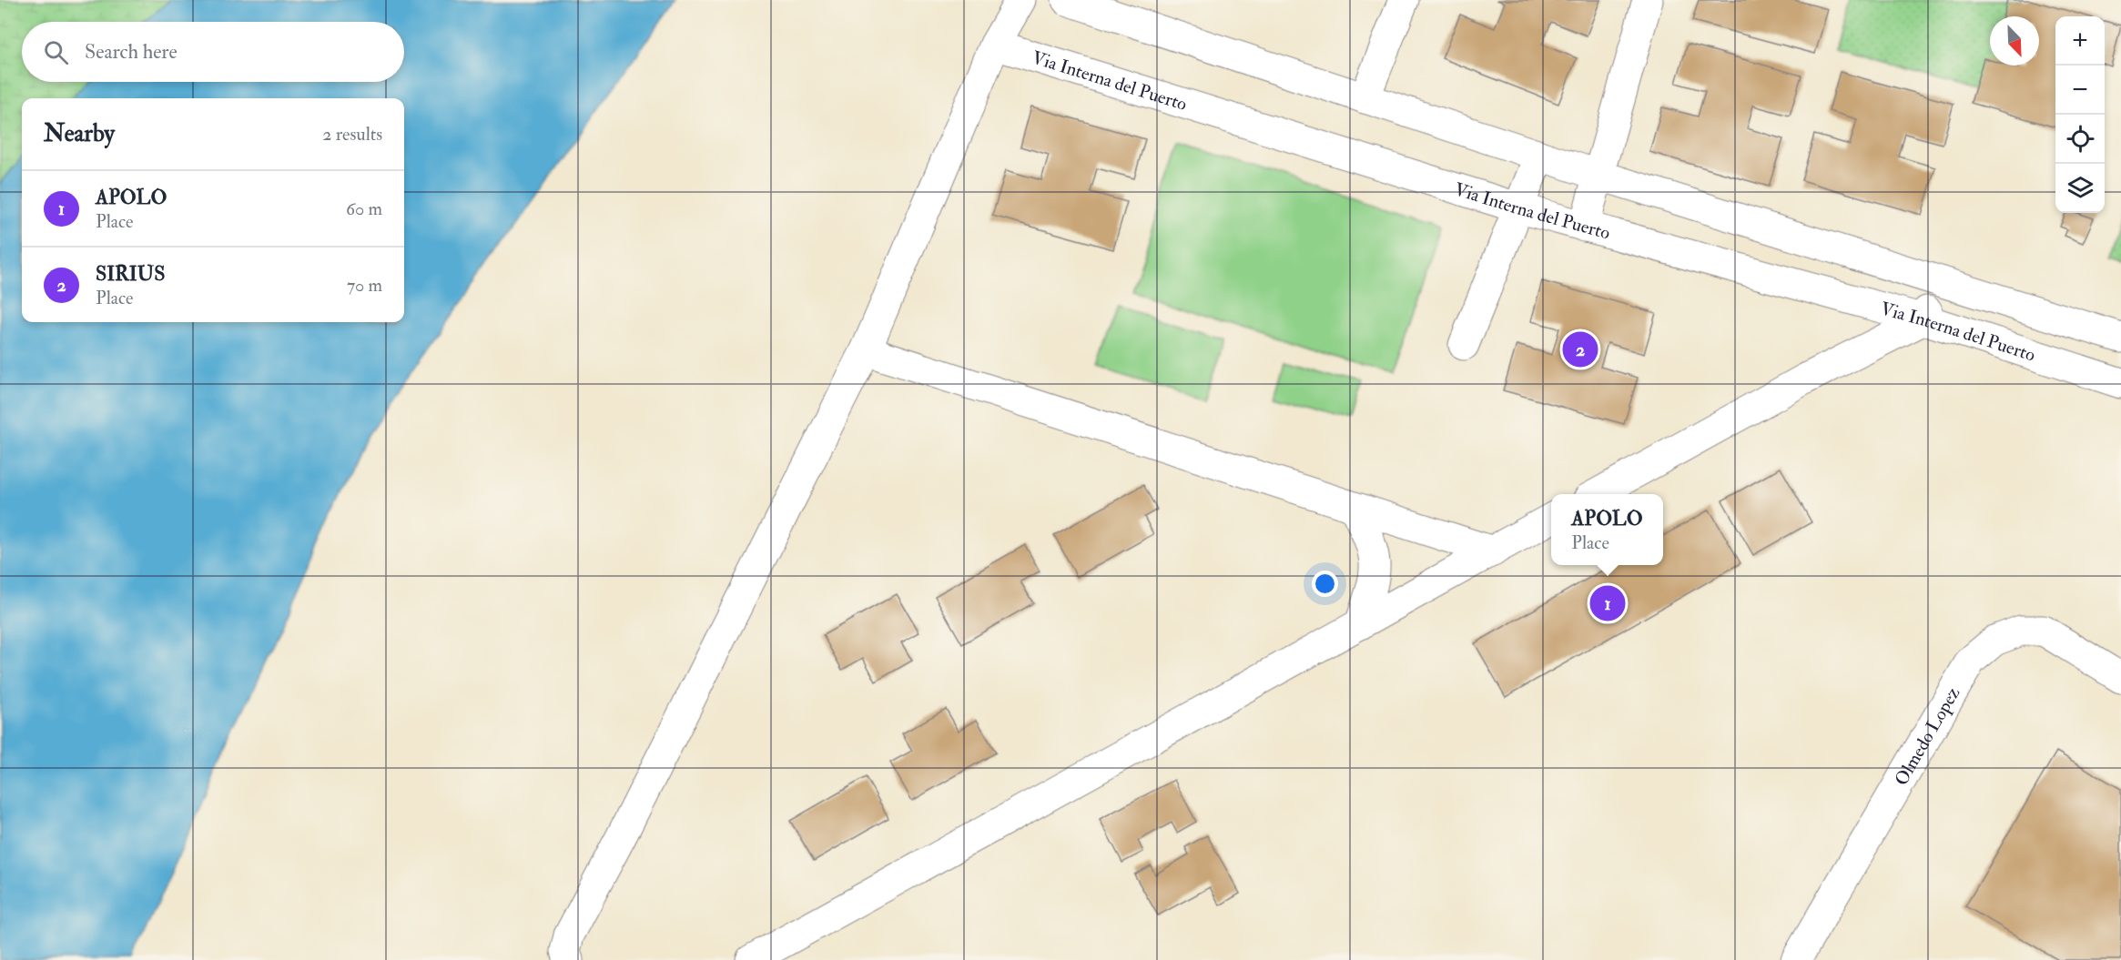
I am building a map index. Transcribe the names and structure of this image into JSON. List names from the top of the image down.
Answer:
{
  "streets": {
    "street": ["Via Interna del Puerto", "Olmedo Lopez"]
  },
  "north": "bottom right",
  "page": {
    "map_buttons": ["+", "−"],
    "search": "Search here",
    "heading": ["Nearby", "2 results"],
    "list": [
      {
        "mark": "1",
        "name": "APOLO",
        "note": "Place",
        "value": "60 m"
      },
      {
        "mark": "2",
        "name": "SIRIUS",
        "note": "Place",
        "value": "70 m"
      }
    ],
    "pins": ["2", "1"],
    "popup": ["APOLO", "Place"]
  }
}
